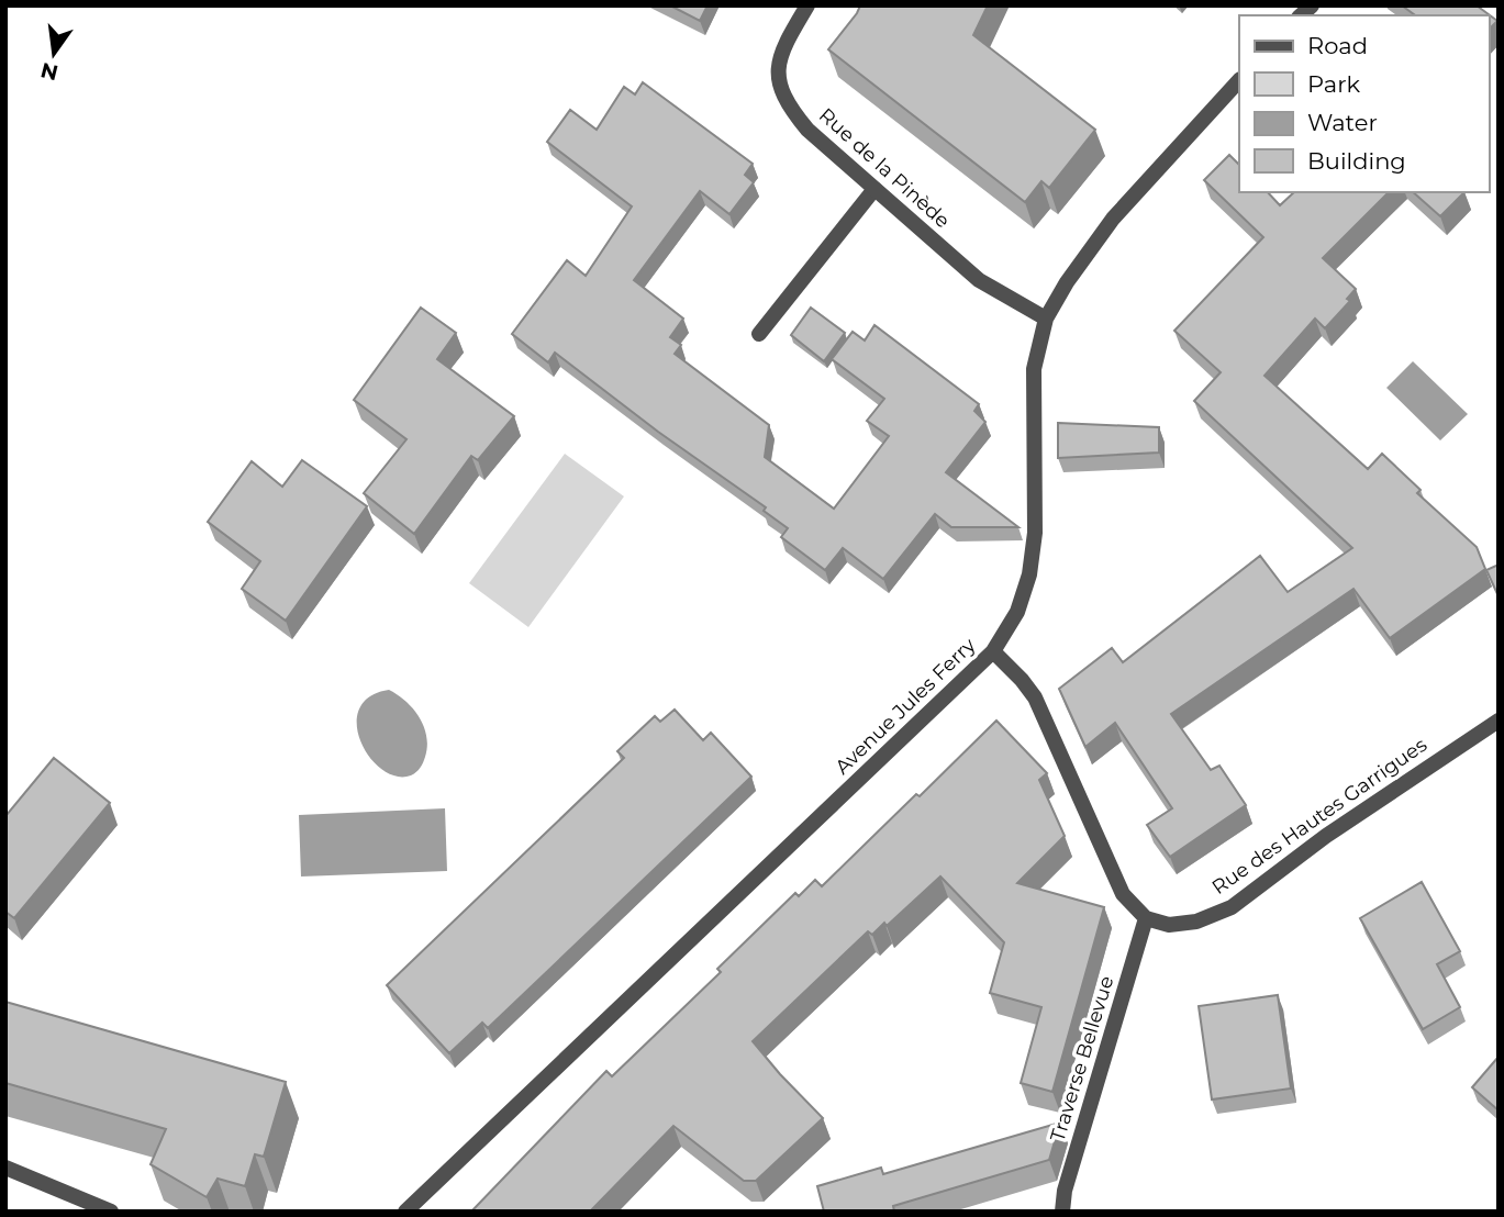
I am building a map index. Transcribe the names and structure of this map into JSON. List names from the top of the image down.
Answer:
{
  "streets": {
    "street": [
      "Rue de la Pinède",
      "Avenue Jules Ferry",
      "Rue des Hautes Garrigues",
      "Traverse Bellevue"
    ]
  },
  "crossings": [
    ["Rue de la Pinède", "Avenue Jules Ferry"],
    ["Rue des Hautes Garrigues", "Traverse Bellevue"]
  ],
  "legend": [
    "Road",
    "Park",
    "Water",
    "Building"
  ],
  "north": "bottom"
}
